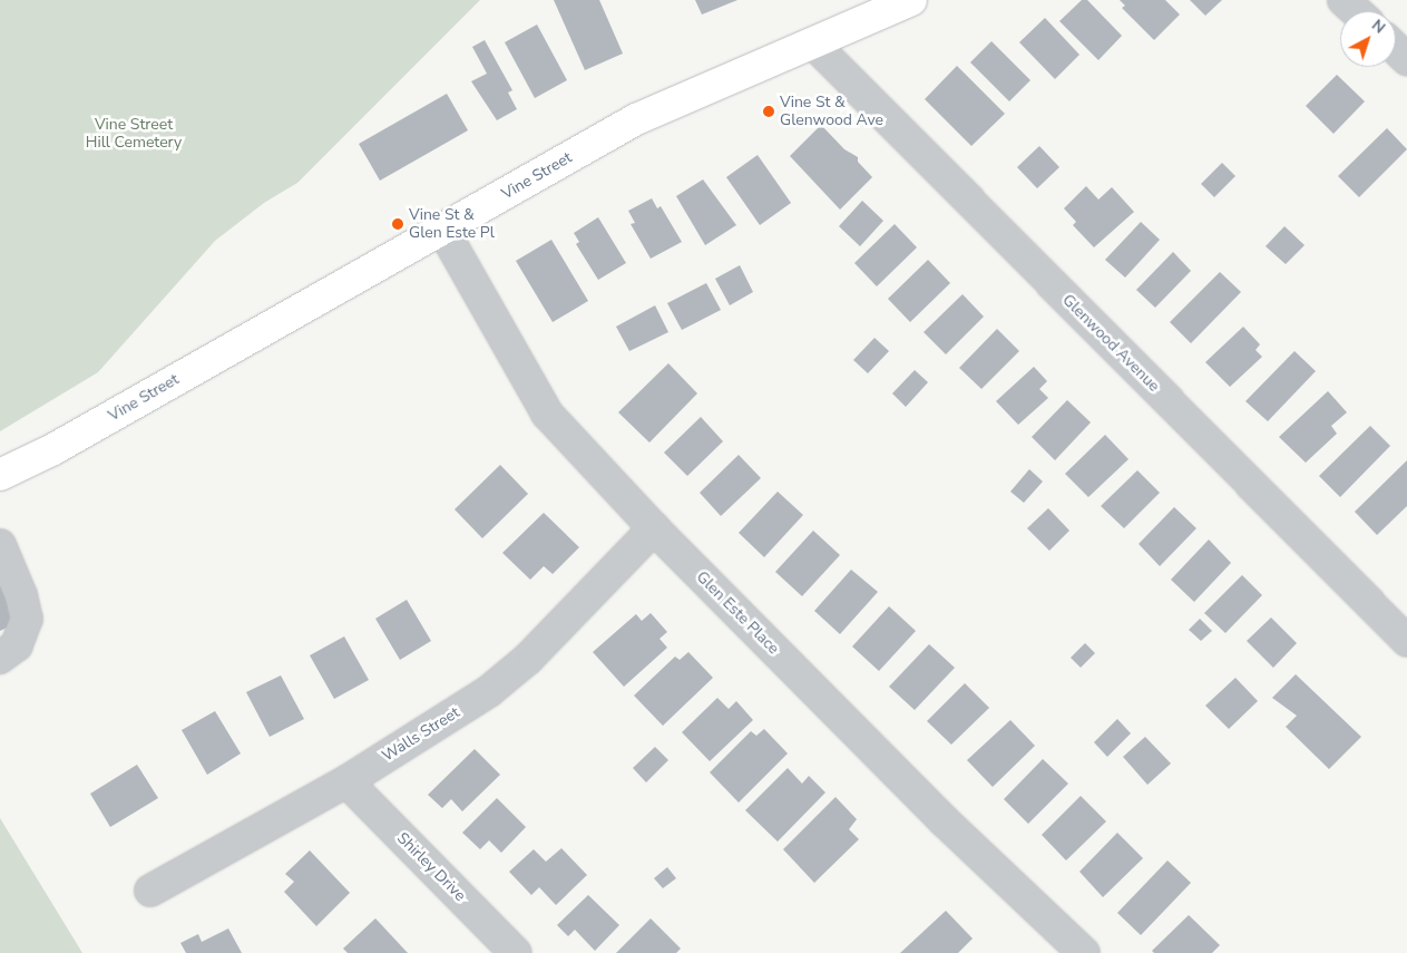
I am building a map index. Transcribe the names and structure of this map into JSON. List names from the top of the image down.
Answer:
{
  "streets": {
    "main road": ["Vine Street"],
    "street": [
      "Glenwood Avenue",
      "Glen Este Place",
      "Walls Street",
      "Shirley Drive"
    ]
  },
  "crossings": [
    ["Vine Street", "Glenwood Avenue"],
    ["Vine Street", "Glen Este Place"],
    ["Glen Este Place", "Walls Street"],
    ["Walls Street", "Shirley Drive"]
  ],
  "parks": ["Vine Street Hill Cemetery"],
  "places": ["Vine St & Glenwood Ave", "Vine St & Glen Este Pl"],
  "north": "top right"
}
